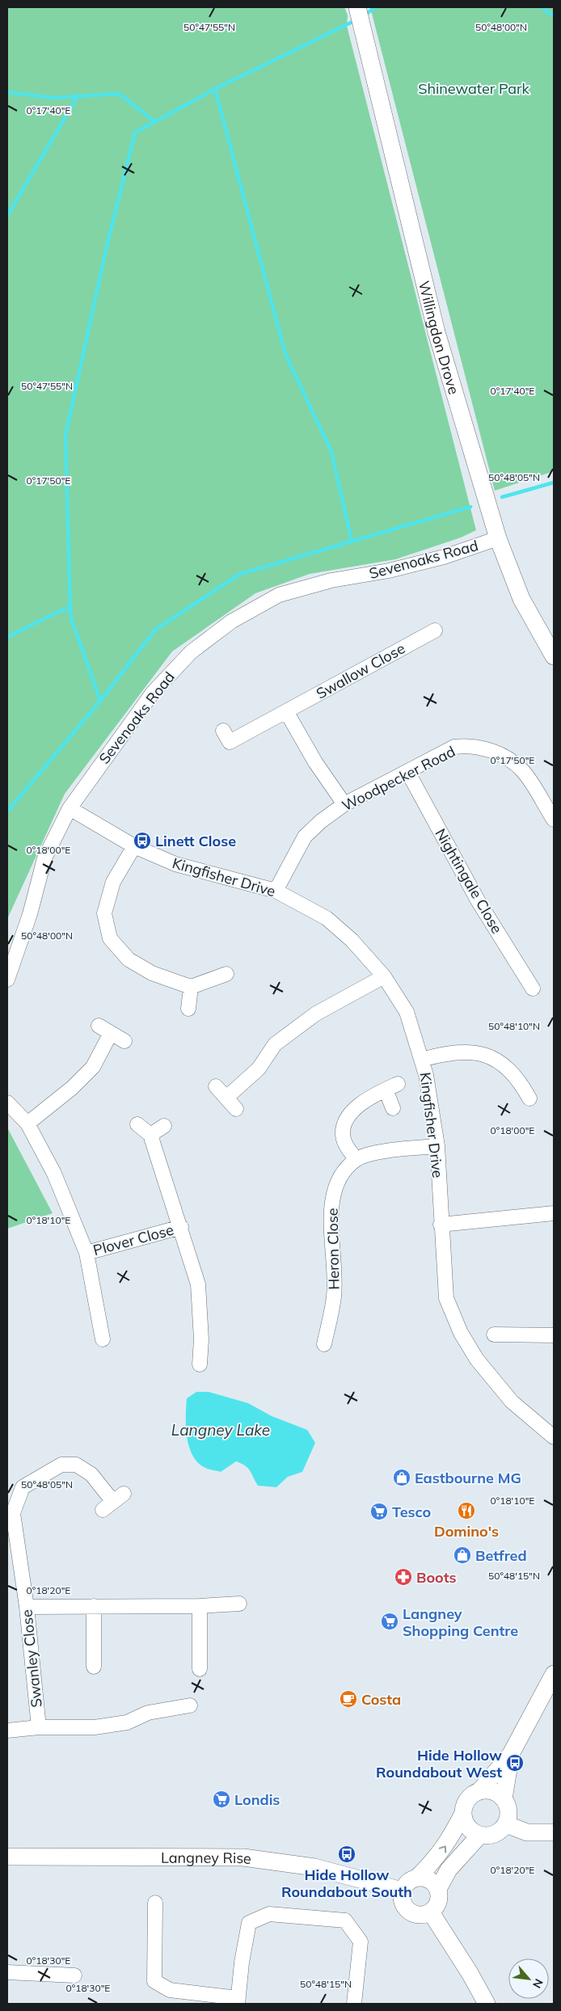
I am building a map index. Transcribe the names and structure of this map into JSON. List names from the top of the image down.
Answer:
{
  "streets": {
    "main road": ["Willingdon Drove", "Langney Rise"],
    "street": [
      "Sevenoaks Road",
      "Swallow Close",
      "Woodpecker Road",
      "Kingfisher Drive",
      "Nightingale Close",
      "Plover Close",
      "Heron Close",
      "Swanley Close"
    ]
  },
  "crossings": [
    ["Willingdon Drove", "Sevenoaks Road"],
    ["Sevenoaks Road", "Kingfisher Drive"],
    ["Woodpecker Road", "Kingfisher Drive"],
    ["Woodpecker Road", "Nightingale Close"]
  ],
  "water": ["Langney Lake"],
  "parks": ["Shinewater Park"],
  "places": {
    "bus stop": ["Linett Close", "Hide Hollow Roundabout West", "Hide Hollow Roundabout South"],
    "shop": ["Eastbourne MG", "Betfred"],
    "restaurant": ["Domino's"],
    "supermarket": ["Tesco", "Langney Shopping Centre", "Londis"],
    "pharmacy": ["Boots"],
    "cafe": ["Costa"]
  },
  "north": "bottom right",
  "coordinates": [
    "50°47'55\"N",
    "50°48'00\"N",
    "0°17'40\"E",
    "50°48'05\"N",
    "0°17'50\"E",
    "0°18'00\"E",
    "50°48'10\"N",
    "0°18'10\"E",
    "50°48'15\"N",
    "0°18'20\"E",
    "0°18'30\"E"
  ]
}
